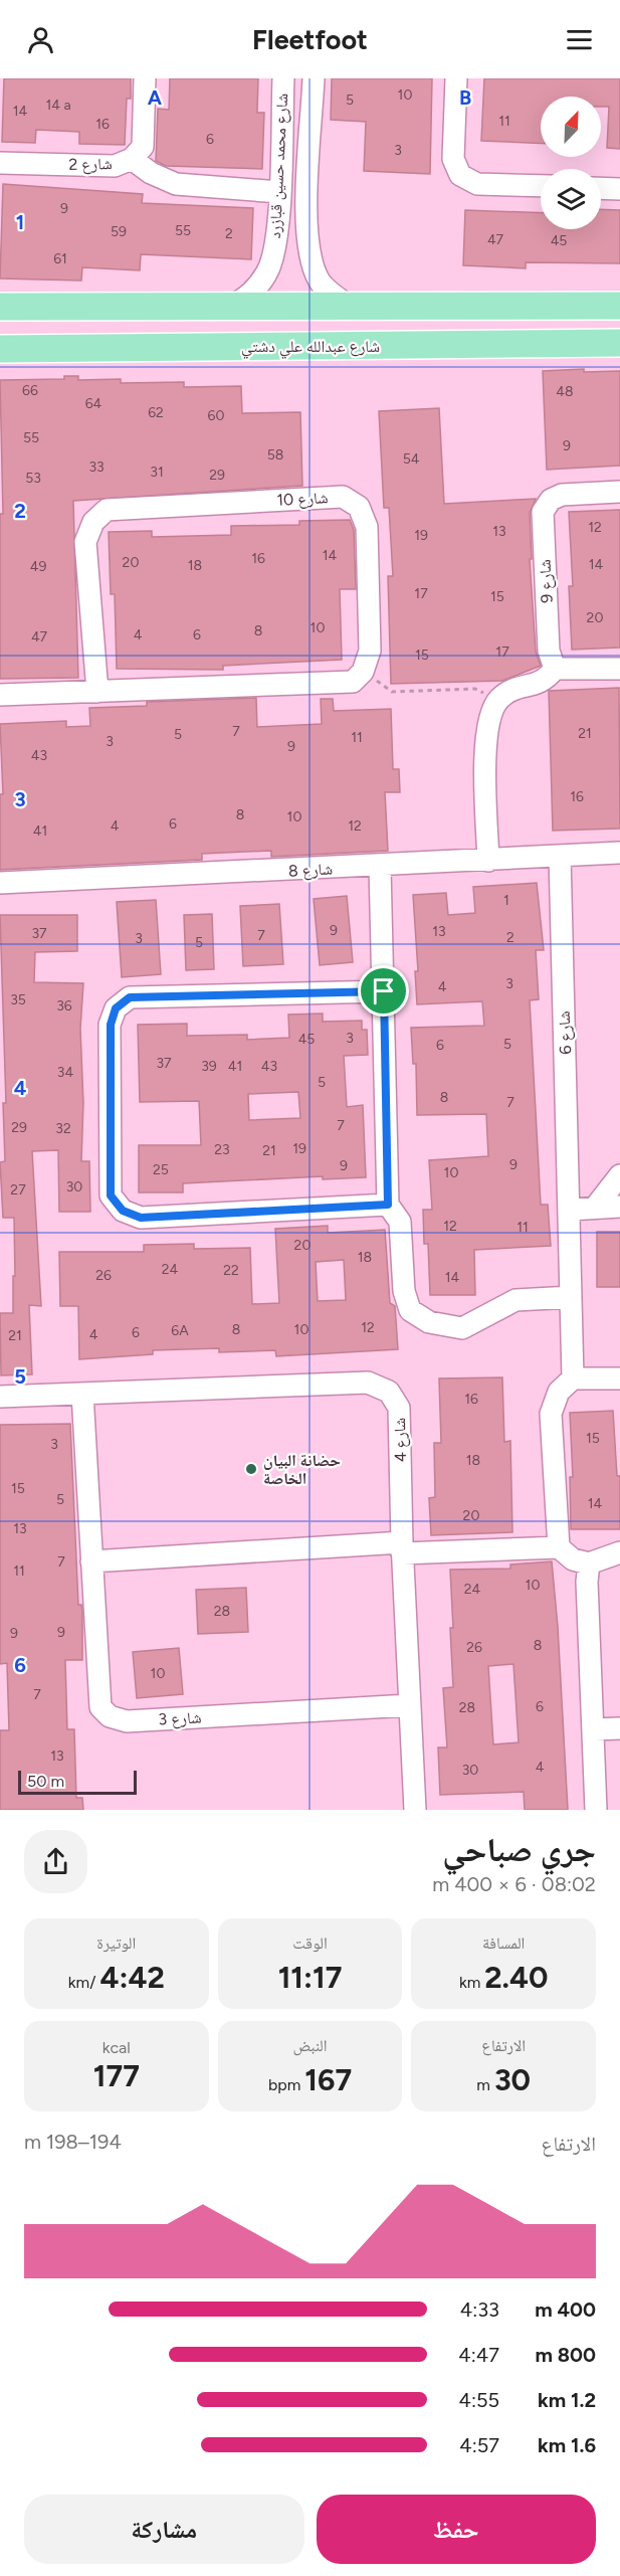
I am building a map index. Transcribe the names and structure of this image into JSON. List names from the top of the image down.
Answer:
{
  "streets": {
    "main road": ["شارع عبدالله علي دشتي"],
    "street": [
      "شارع 2",
      "شارع محمد حسين قبازرد",
      "شارع 10",
      "شارع 9",
      "شارع 8",
      "شارع 6",
      "شارع 4",
      "شارع 3"
    ]
  },
  "crossings": [
    ["شارع 8", "شارع 6"],
    ["شارع 4", "شارع 3"]
  ],
  "places": ["حضانة البيان الخاصة"],
  "house_numbers": [
    "10",
    "5",
    "14 a",
    "14",
    "11",
    "16",
    "6",
    "3",
    "9",
    "55",
    "59",
    "2",
    "47",
    "45",
    "61",
    "66",
    "48",
    "64",
    "62",
    "60",
    "55",
    "9",
    "58",
    "54",
    "33",
    "31",
    "29",
    "53",
    "12",
    "13",
    "19",
    "14",
    "16",
    "20",
    "14",
    "18",
    "49",
    "17",
    "15",
    "20",
    "10",
    "8",
    "4",
    "6",
    "47",
    "17",
    "15",
    "7",
    "21",
    "5",
    "11",
    "3",
    "9",
    "43",
    "16",
    "8",
    "10",
    "6",
    "4",
    "12",
    "41",
    "1",
    "9",
    "13",
    "37",
    "7",
    "2",
    "3",
    "5",
    "3",
    "4",
    "35",
    "36",
    "3",
    "45",
    "5",
    "6",
    "37",
    "39",
    "41",
    "43",
    "34",
    "5",
    "8",
    "7",
    "7",
    "29",
    "32",
    "19",
    "23",
    "21",
    "9",
    "9",
    "25",
    "10",
    "30",
    "27",
    "12",
    "11",
    "20",
    "18",
    "24",
    "22",
    "26",
    "14",
    "12",
    "8",
    "10",
    "6A",
    "6",
    "4",
    "21",
    "16",
    "15",
    "3",
    "18",
    "15",
    "5",
    "14",
    "20",
    "13",
    "7",
    "11",
    "10",
    "24",
    "28",
    "9",
    "9",
    "8",
    "26",
    "10",
    "7",
    "6",
    "28",
    "13",
    "4",
    "30"
  ],
  "scale_bar": "50 m",
  "north": "top right",
  "page": {
    "header": "Fleetfoot",
    "scale": "50 m",
    "heading": ["جري صباحي", "08:02 · 6 × 400 m"],
    "stats": [
      ["المسافة", "2.40 km"],
      ["الوقت", "11:17"],
      ["الوتيرة", "4:42 /km"],
      ["الارتفاع", "30 m"],
      ["النبض", "167 bpm"],
      ["kcal", "177"]
    ],
    "chart": ["الارتفاع", "194–198 m"],
    "list": [
      {
        "name": "400 m",
        "note": "4:33"
      },
      {
        "name": "800 m",
        "note": "4:47"
      },
      {
        "name": "1.2 km",
        "note": "4:55"
      },
      {
        "name": "1.6 km",
        "note": "4:57"
      }
    ],
    "buttons": ["حفظ", "مشاركة"]
  },
  "grid": {
    "columns": ["A", "B"],
    "rows": [
      "1",
      "2",
      "3",
      "4",
      "5",
      "6"
    ]
  }
}
